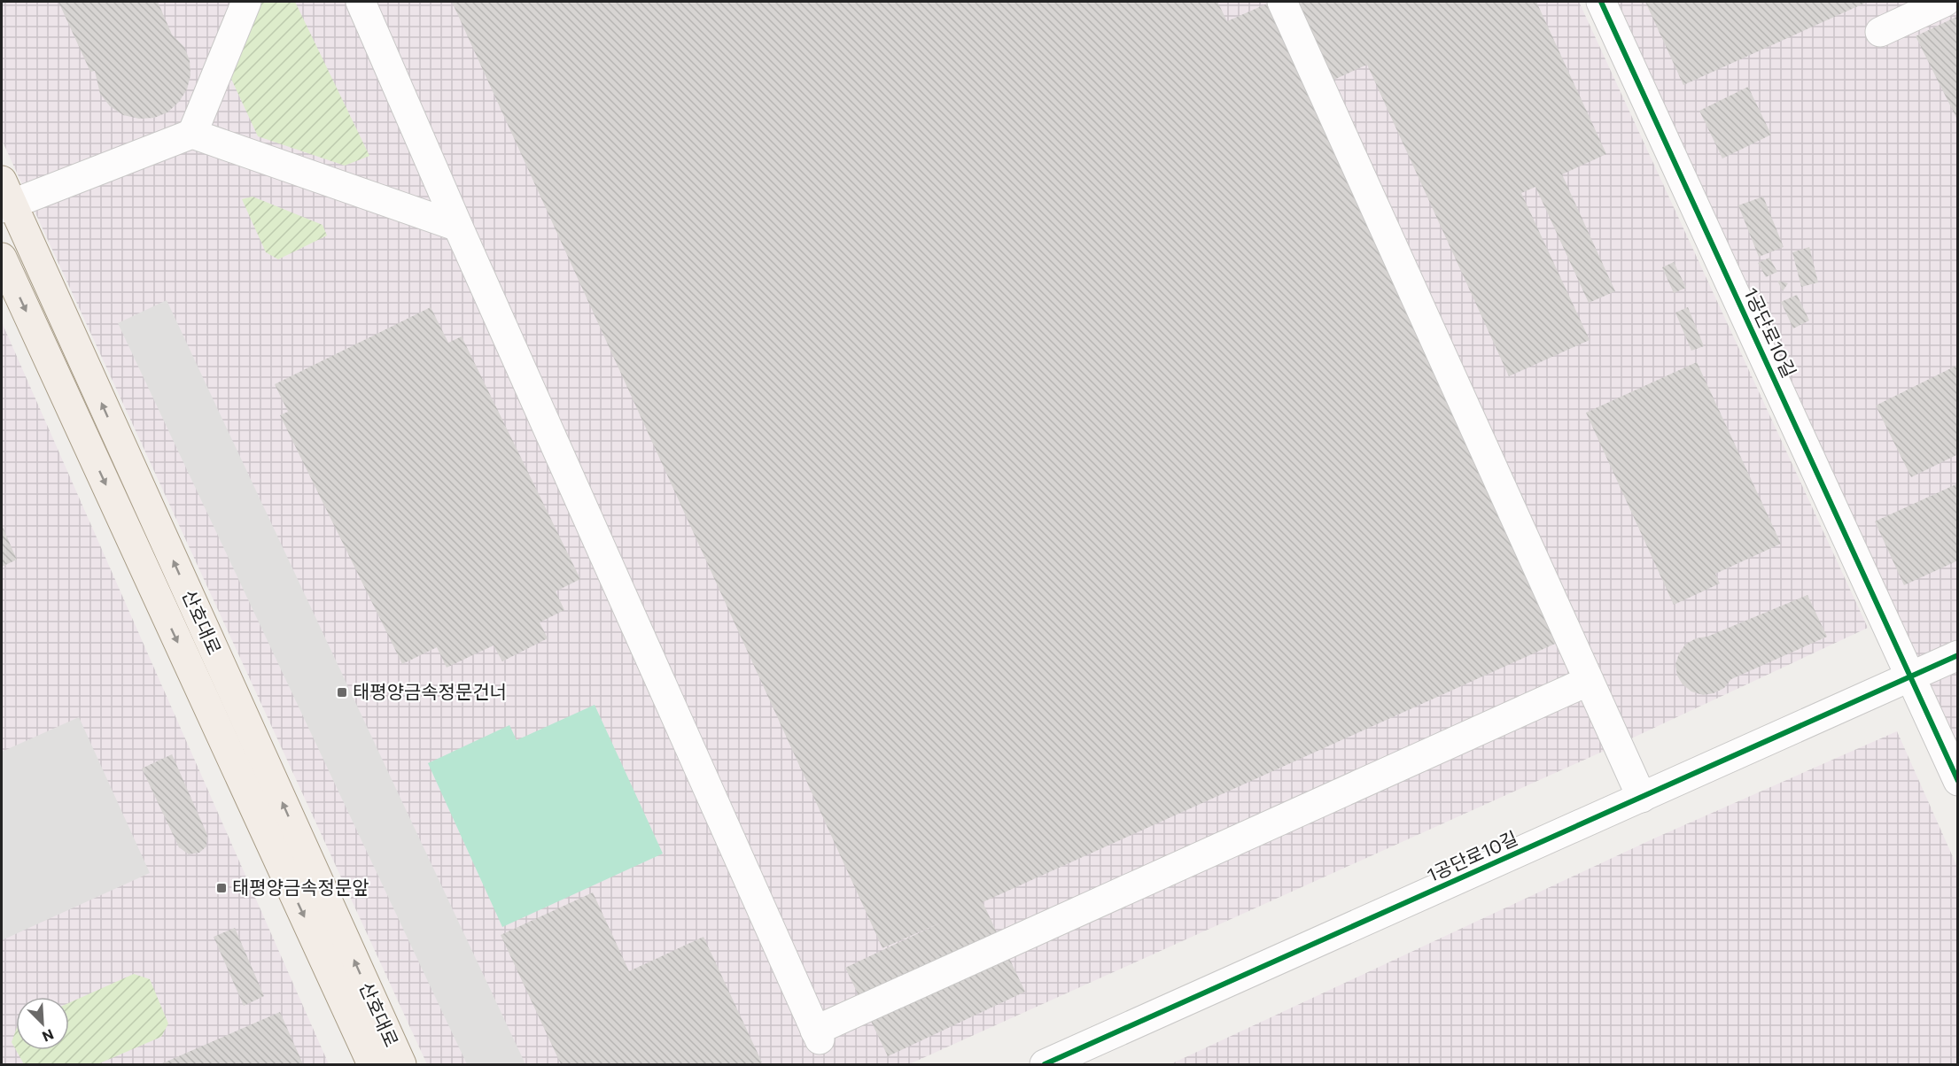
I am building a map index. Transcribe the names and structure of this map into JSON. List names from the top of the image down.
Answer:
{
  "streets": {
    "main road": ["산호대로"],
    "street": ["1공단로10길"]
  },
  "places": {
    "transit": ["태평양금속정문건너", "태평양금속정문앞"]
  },
  "north": "bottom right"
}
